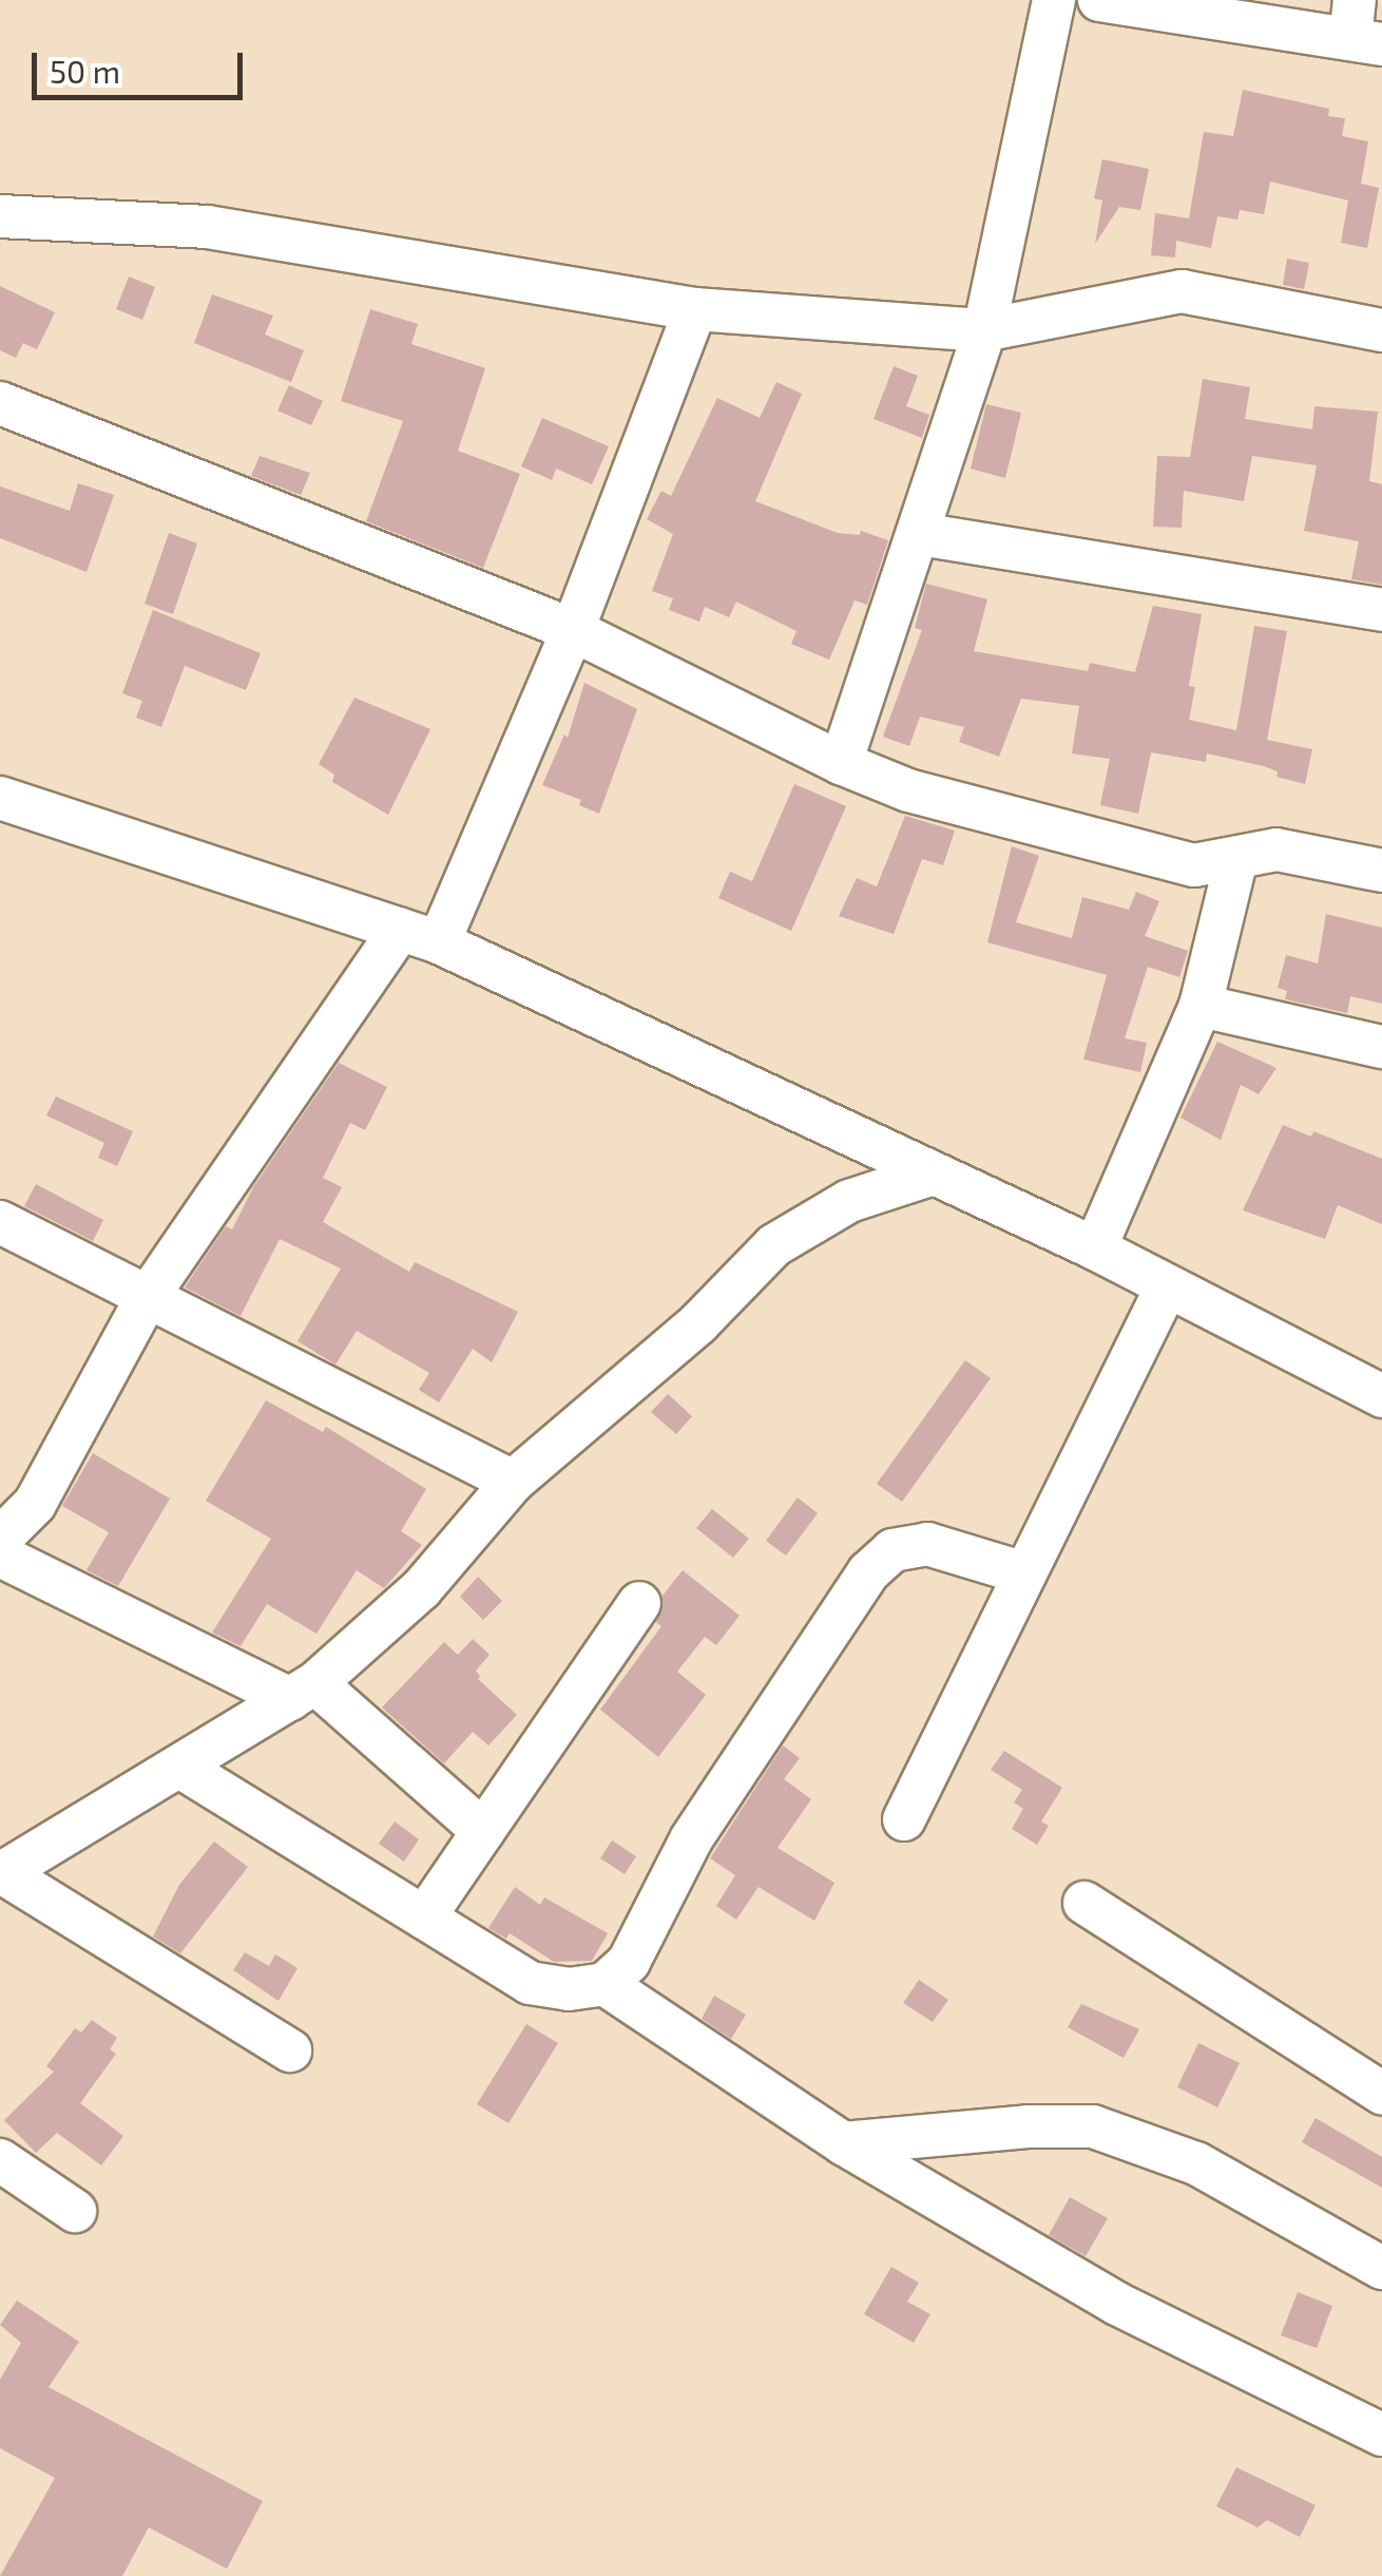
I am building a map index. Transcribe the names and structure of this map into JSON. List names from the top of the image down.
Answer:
{
  "scale_bar": "50 m"
}
